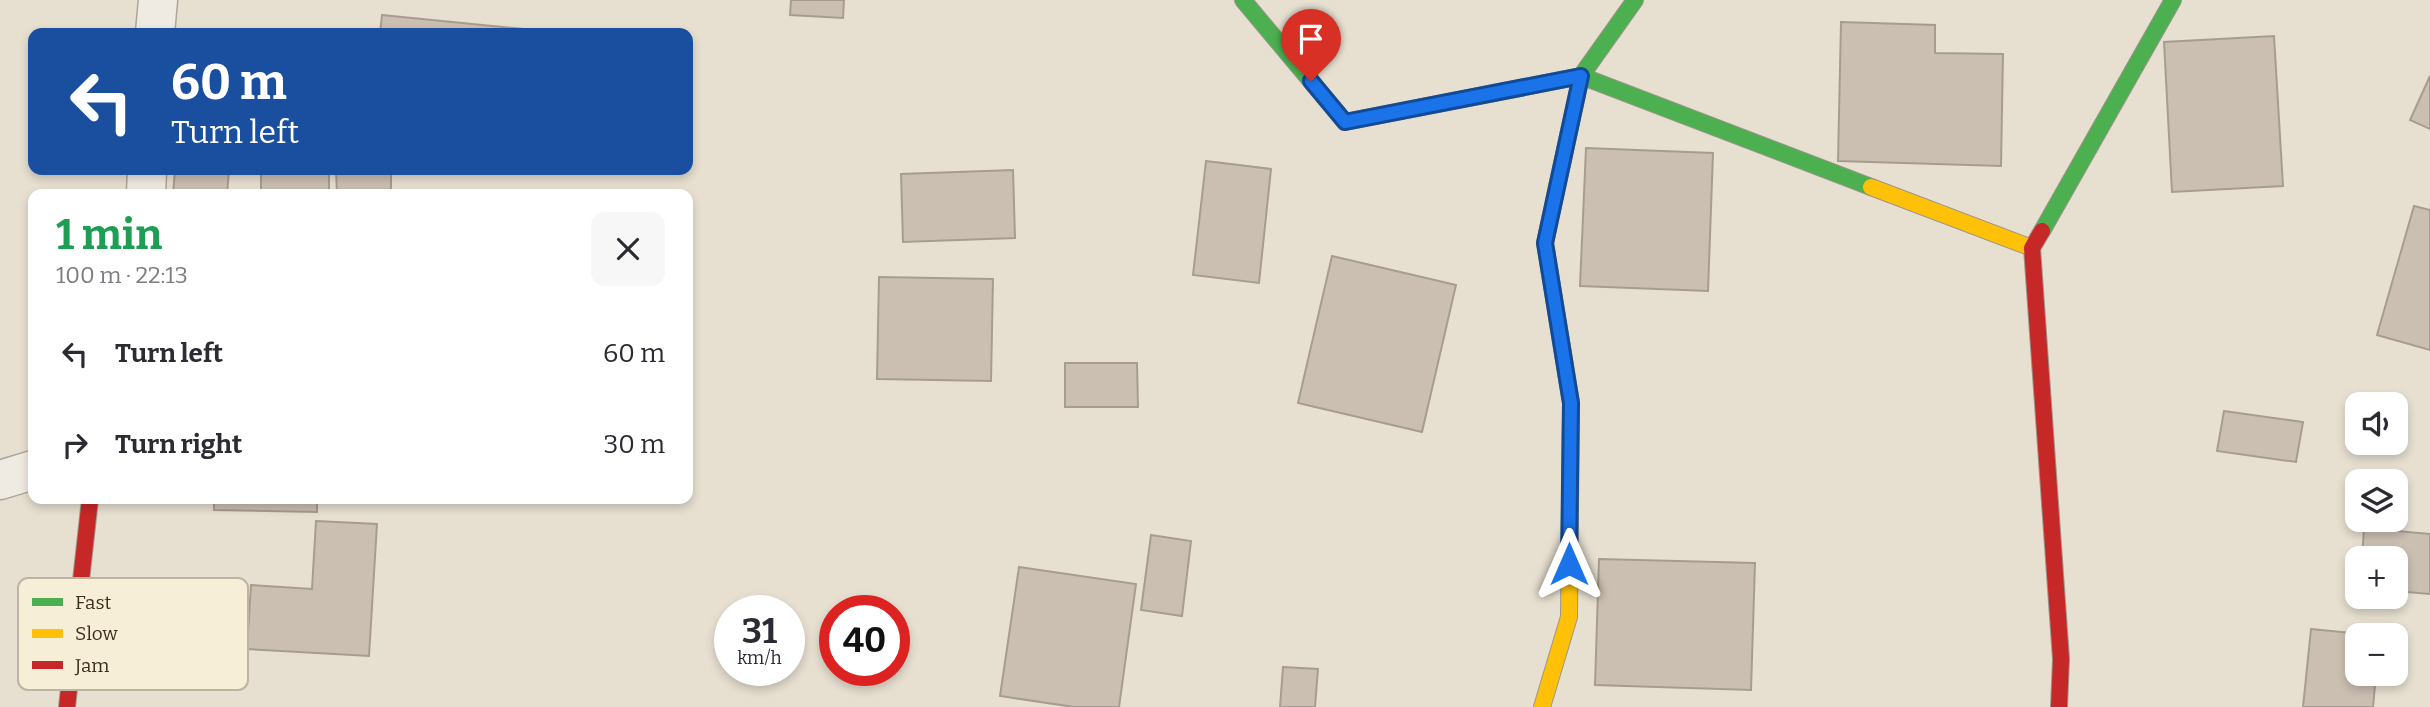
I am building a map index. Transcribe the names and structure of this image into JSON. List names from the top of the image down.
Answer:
{
  "legend": ["Fast", "Slow", "Jam"],
  "page": {
    "turn": ["60 m", "Turn left"],
    "heading": ["1 min", "100 m · 22:13"],
    "list": [
      {
        "name": "Turn left",
        "value": "60 m"
      },
      {
        "name": "Turn right",
        "value": "30 m"
      }
    ],
    "map_buttons": ["+", "−"],
    "speed": "31 km/h",
    "limit": "40"
  }
}
